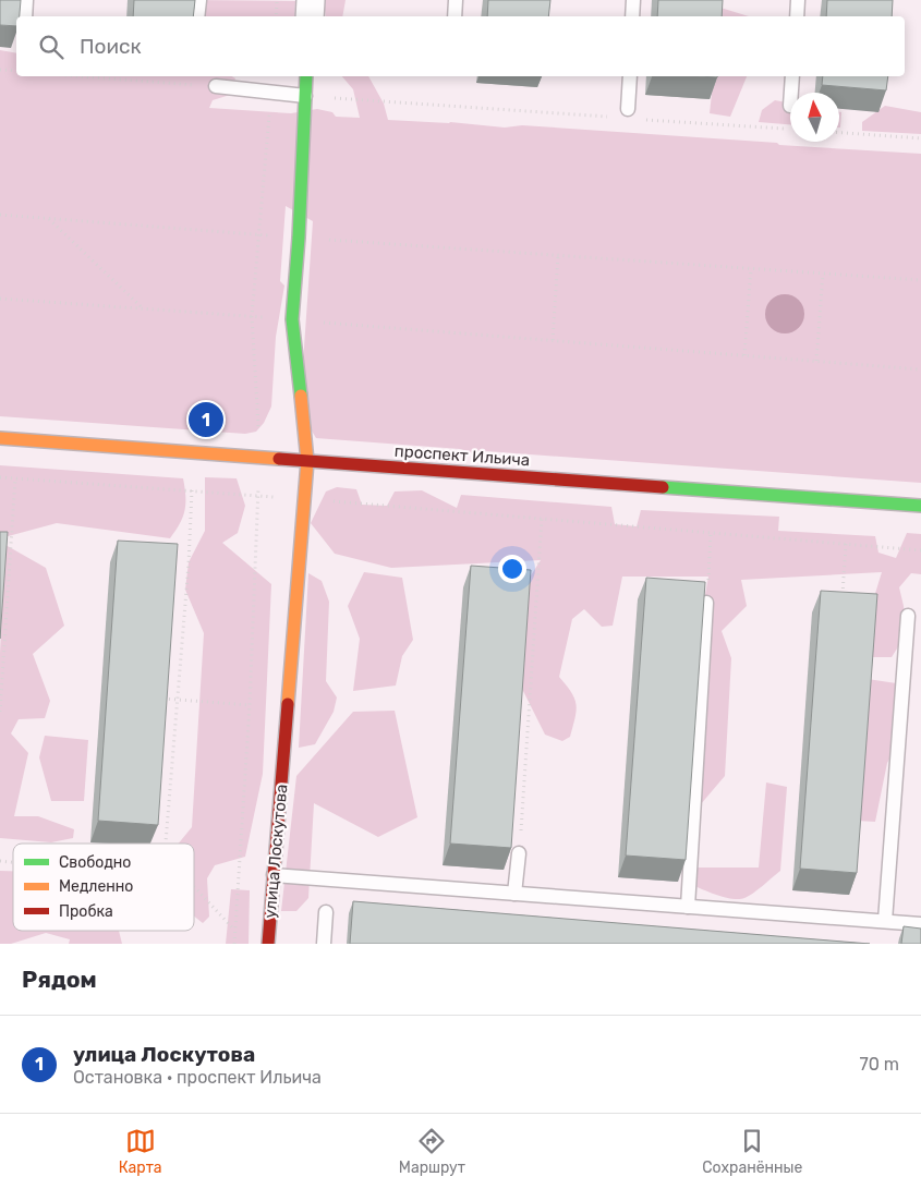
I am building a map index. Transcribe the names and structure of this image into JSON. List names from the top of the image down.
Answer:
{
  "streets": {
    "street": ["проспект Ильича", "улица Лоскутова"]
  },
  "crossings": [
    ["проспект Ильича", "улица Лоскутова"]
  ],
  "legend": ["Свободно", "Медленно", "Пробка"],
  "north": "top",
  "page": {
    "search": "Поиск",
    "pins": "1",
    "heading": "Рядом",
    "list": [
      {
        "mark": "1",
        "name": "улица Лоскутова",
        "note": "Остановка · проспект Ильича",
        "value": "70 m"
      }
    ],
    "nav": ["Карта", "Маршрут", "Сохранённые"]
  }
}
